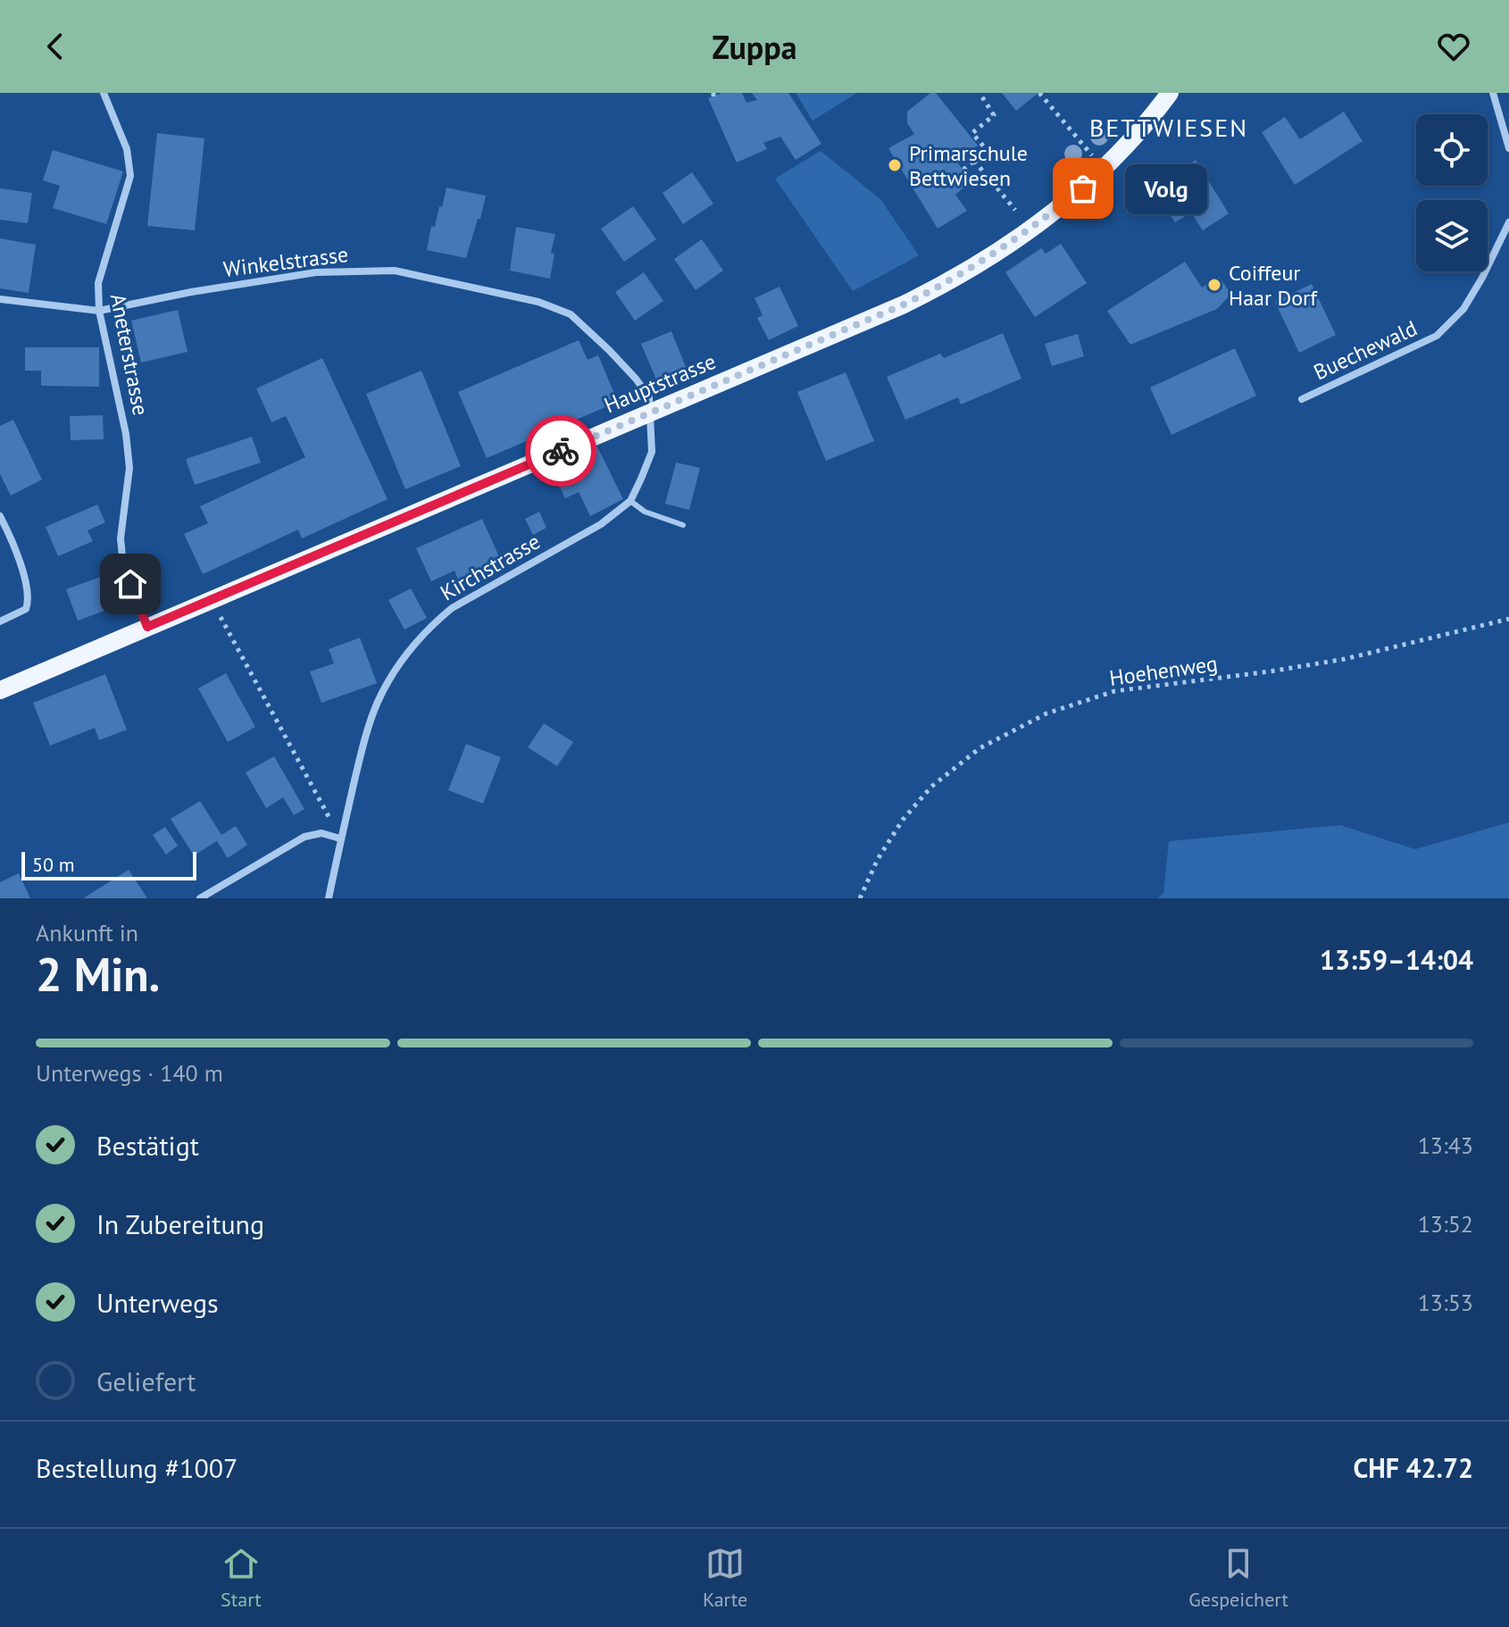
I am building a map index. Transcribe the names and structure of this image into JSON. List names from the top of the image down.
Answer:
{
  "streets": {
    "main road": ["Hauptstrasse"],
    "street": [
      "Winkelstrasse",
      "Buechewald",
      "Aneterstrasse",
      "Kirchstrasse"
    ],
    "path": ["Hoehenweg"]
  },
  "crossings": [
    ["Winkelstrasse", "Aneterstrasse"],
    ["Winkelstrasse", "Hauptstrasse"],
    ["Winkelstrasse", "Kirchstrasse"],
    ["Aneterstrasse", "Hauptstrasse"],
    ["Hauptstrasse", "Kirchstrasse"]
  ],
  "districts": ["BETTWIESEN"],
  "places": ["Primarschule Bettwiesen", "Volg", "Coiffeur Haar Dorf"],
  "scale_bar": "50 m",
  "page": {
    "header": "Zuppa",
    "bubble": "Volg",
    "scale": "50 m",
    "heading": ["2 Min.", "Ankunft in", "13:59–14:04"],
    "panel": ["Bestellung #1007", "CHF 42.72"],
    "bar": "Unterwegs · 140 m",
    "list": [
      ["Bestätigt", "13:43"],
      ["In Zubereitung", "13:52"],
      ["Unterwegs", "13:53"],
      "Geliefert"
    ],
    "tabs": ["Start", "Karte", "Gespeichert"]
  }
}
